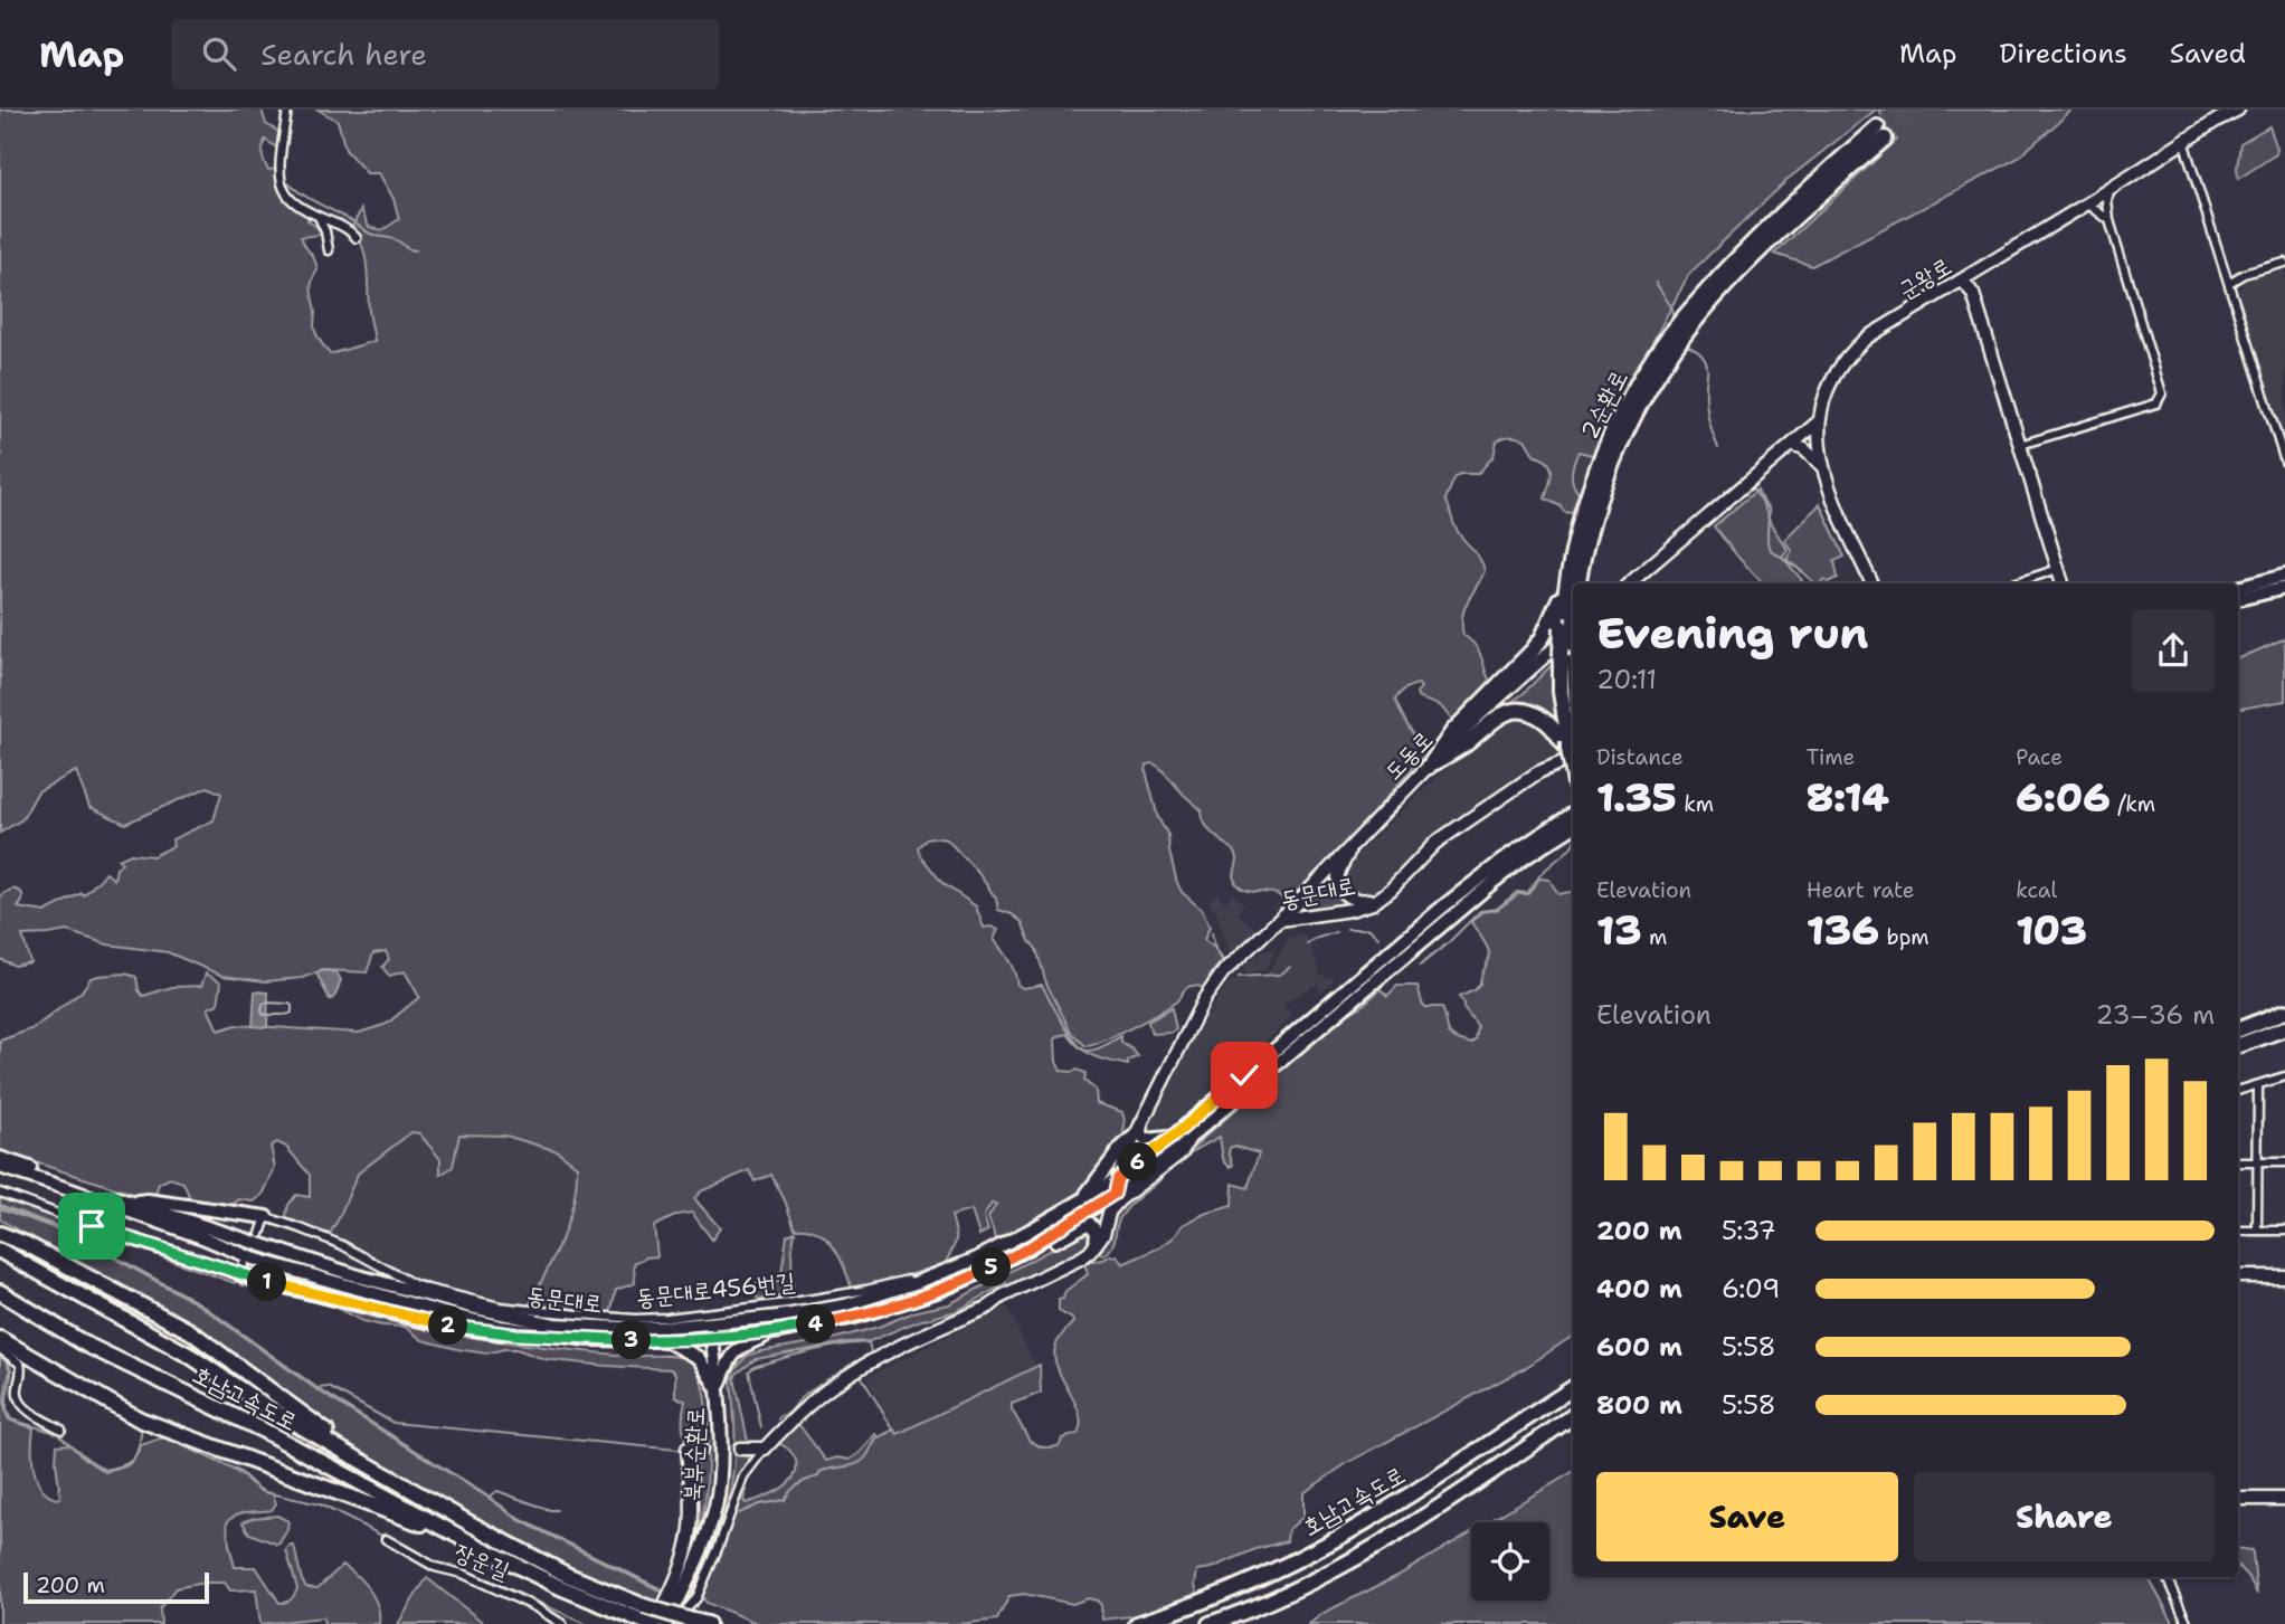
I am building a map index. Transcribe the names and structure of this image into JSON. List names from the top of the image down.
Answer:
{
  "streets": {
    "highway": ["2순환로", "호남고속도로"],
    "main road": [
      "군왕로",
      "도동로",
      "동문대로",
      "북부순환로"
    ],
    "street": ["동문대로456번길", "장운길"]
  },
  "crossings": [
    ["2순환로", "도동로"],
    ["2순환로", "동문대로"],
    ["도동로", "동문대로"],
    ["동문대로", "동문대로456번길"],
    ["동문대로", "북부순환로"]
  ],
  "scale_bar": "200 m",
  "page": {
    "header": "Map",
    "search": "Search here",
    "nav": ["Map", "Directions", "Saved"],
    "heading": ["Evening run", "20:11"],
    "stats": [
      ["Distance", "1.35 km"],
      ["Time", "8:14"],
      ["Pace", "6:06 /km"],
      ["Elevation", "13 m"],
      ["Heart rate", "136 bpm"],
      ["kcal", "103"]
    ],
    "chart": ["Elevation", "23–36 m"],
    "pins": [
      "6",
      "5",
      "1",
      "4",
      "2",
      "3"
    ],
    "list": [
      {
        "name": "200 m",
        "note": "5:37"
      },
      {
        "name": "400 m",
        "note": "6:09"
      },
      {
        "name": "600 m",
        "note": "5:58"
      },
      {
        "name": "800 m",
        "note": "5:58"
      }
    ],
    "buttons": ["Save", "Share"],
    "scale": "200 m"
  }
}
